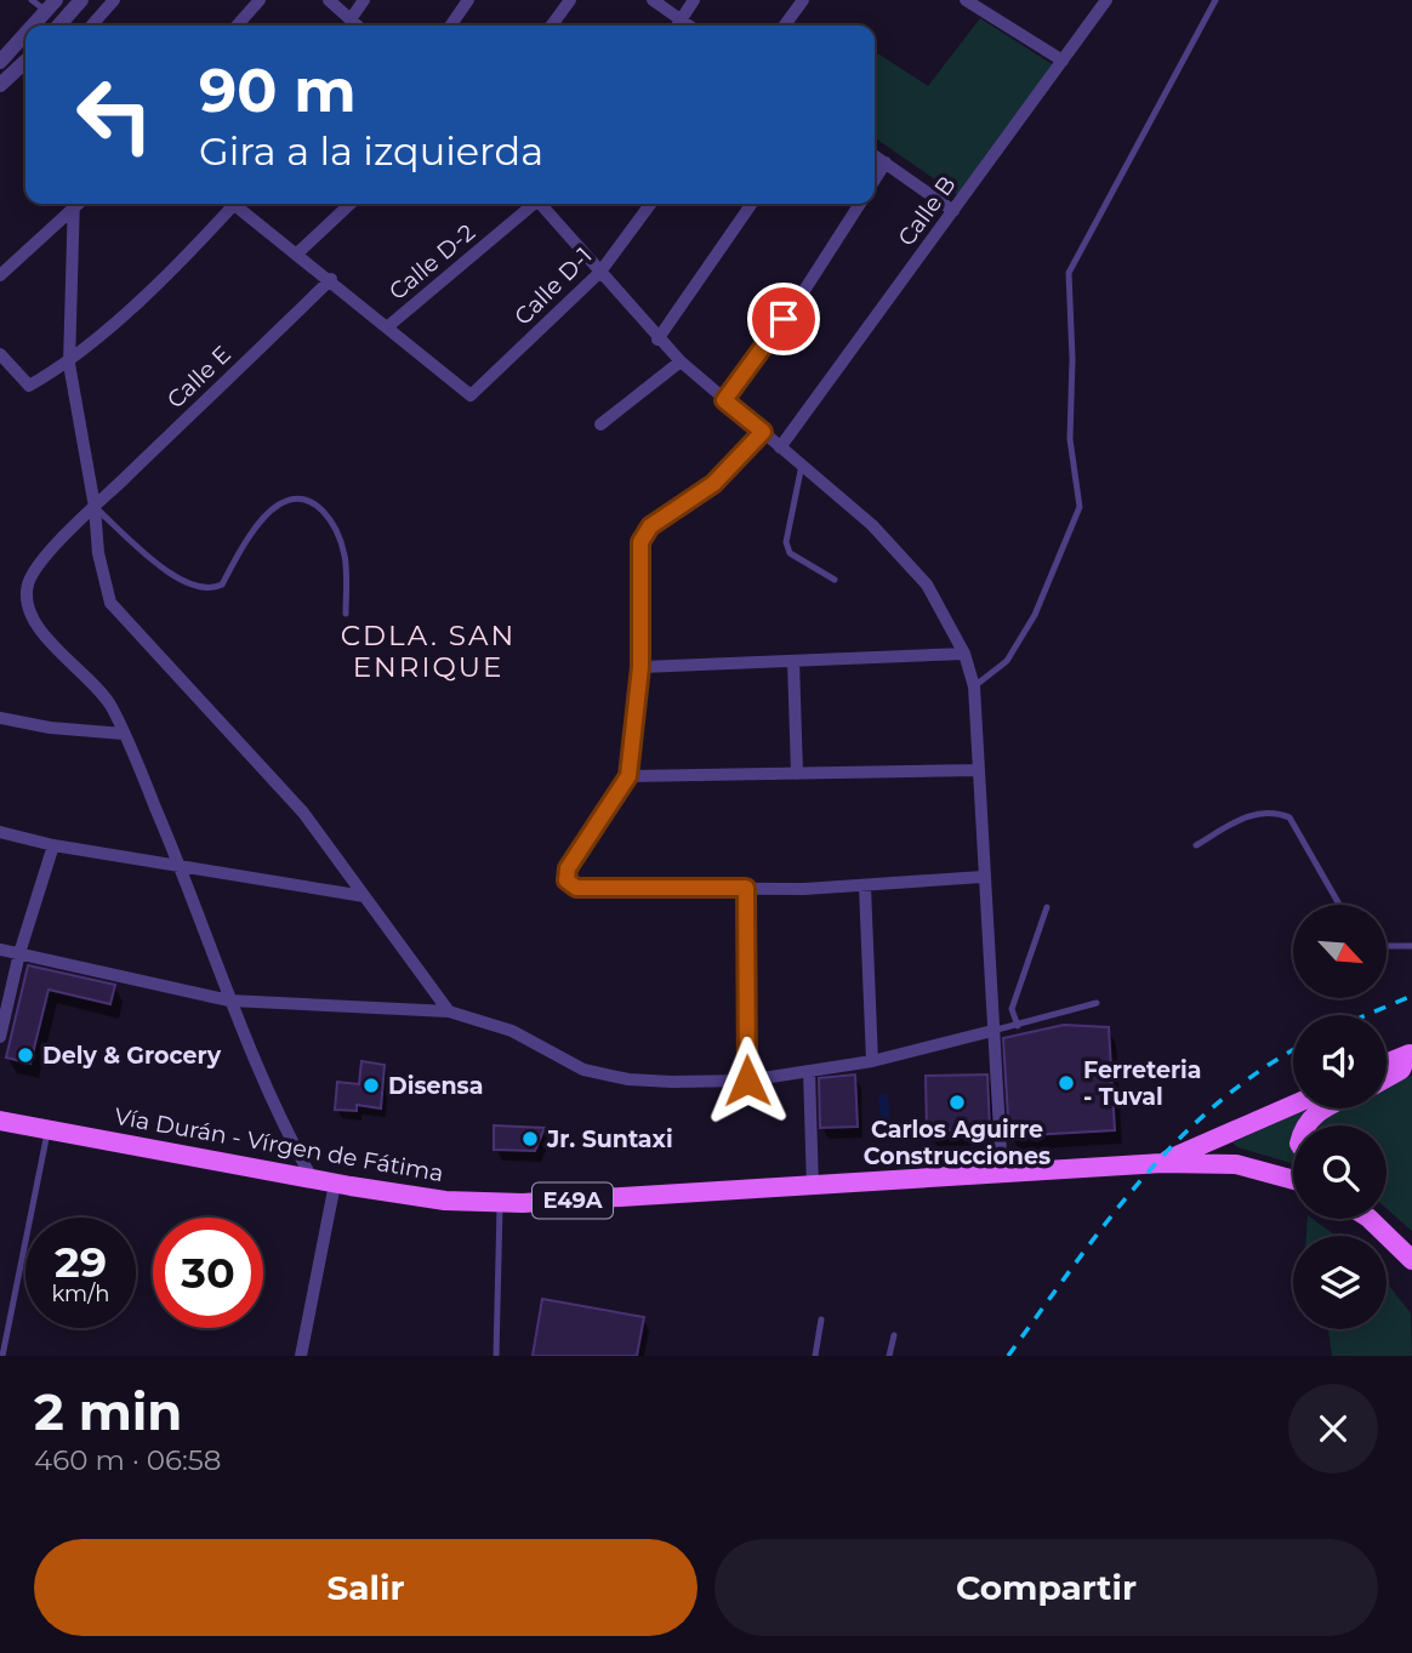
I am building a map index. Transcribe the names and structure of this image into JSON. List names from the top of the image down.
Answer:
{
  "streets": {
    "main road": ["Vía Durán - Vírgen de Fátima", "E49A"],
    "street": [
      "Calle B",
      "Calle D-2",
      "Calle D-1",
      "Calle E"
    ]
  },
  "crossings": [
    ["Calle D-2", "Calle D-1"],
    ["Calle E", "Vía Durán - Vírgen de Fátima"]
  ],
  "districts": ["CDLA. SAN ENRIQUE"],
  "places": [
    "Dely & Grocery",
    "Ferreteria - Tuval",
    "Disensa",
    "Carlos Aguirre Construcciones",
    "Jr. Suntaxi"
  ],
  "north": "bottom right",
  "page": {
    "turn": ["90 m", "Gira a la izquierda"],
    "speed": "29 km/h",
    "limit": "30",
    "heading": ["2 min", "460 m · 06:58"],
    "buttons": ["Salir", "Compartir"]
  }
}
